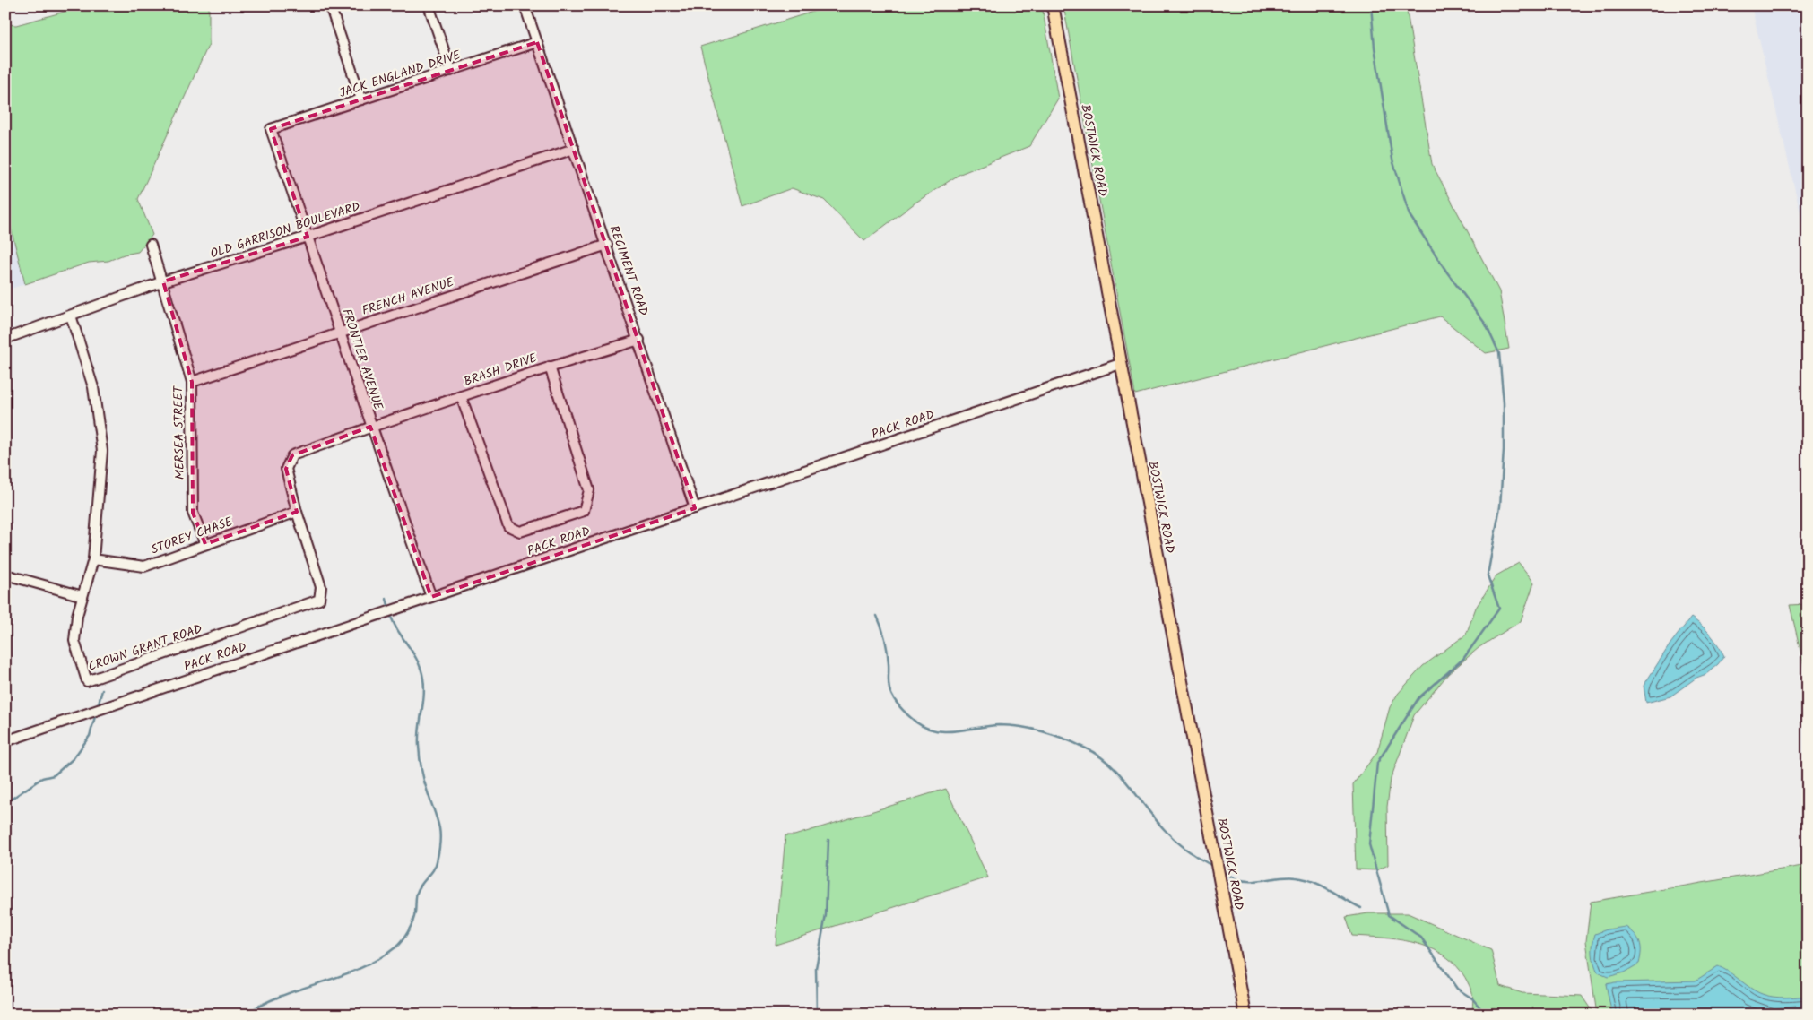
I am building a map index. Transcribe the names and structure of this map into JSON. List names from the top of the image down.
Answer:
{
  "streets": {
    "main road": ["BOSTWICK ROAD"],
    "street": [
      "JACK ENGLAND DRIVE",
      "OLD GARRISON BOULEVARD",
      "REGIMENT ROAD",
      "FRENCH AVENUE",
      "FRONTIER AVENUE",
      "BRASH DRIVE",
      "PACK ROAD",
      "MERSEA STREET",
      "STOREY CHASE",
      "CROWN GRANT ROAD"
    ]
  },
  "crossings": [
    ["JACK ENGLAND DRIVE", "REGIMENT ROAD"],
    ["JACK ENGLAND DRIVE", "FRONTIER AVENUE"],
    ["BOSTWICK ROAD", "PACK ROAD"],
    ["OLD GARRISON BOULEVARD", "REGIMENT ROAD"],
    ["OLD GARRISON BOULEVARD", "FRONTIER AVENUE"],
    ["OLD GARRISON BOULEVARD", "MERSEA STREET"],
    ["OLD GARRISON BOULEVARD", "CROWN GRANT ROAD"],
    ["REGIMENT ROAD", "FRENCH AVENUE"],
    ["REGIMENT ROAD", "BRASH DRIVE"],
    ["REGIMENT ROAD", "PACK ROAD"],
    ["FRENCH AVENUE", "FRONTIER AVENUE"],
    ["FRENCH AVENUE", "MERSEA STREET"],
    ["FRONTIER AVENUE", "BRASH DRIVE"],
    ["FRONTIER AVENUE", "PACK ROAD"],
    ["FRONTIER AVENUE", "CROWN GRANT ROAD"],
    ["BRASH DRIVE", "CROWN GRANT ROAD"],
    ["MERSEA STREET", "STOREY CHASE"],
    ["STOREY CHASE", "CROWN GRANT ROAD"]
  ]
}
